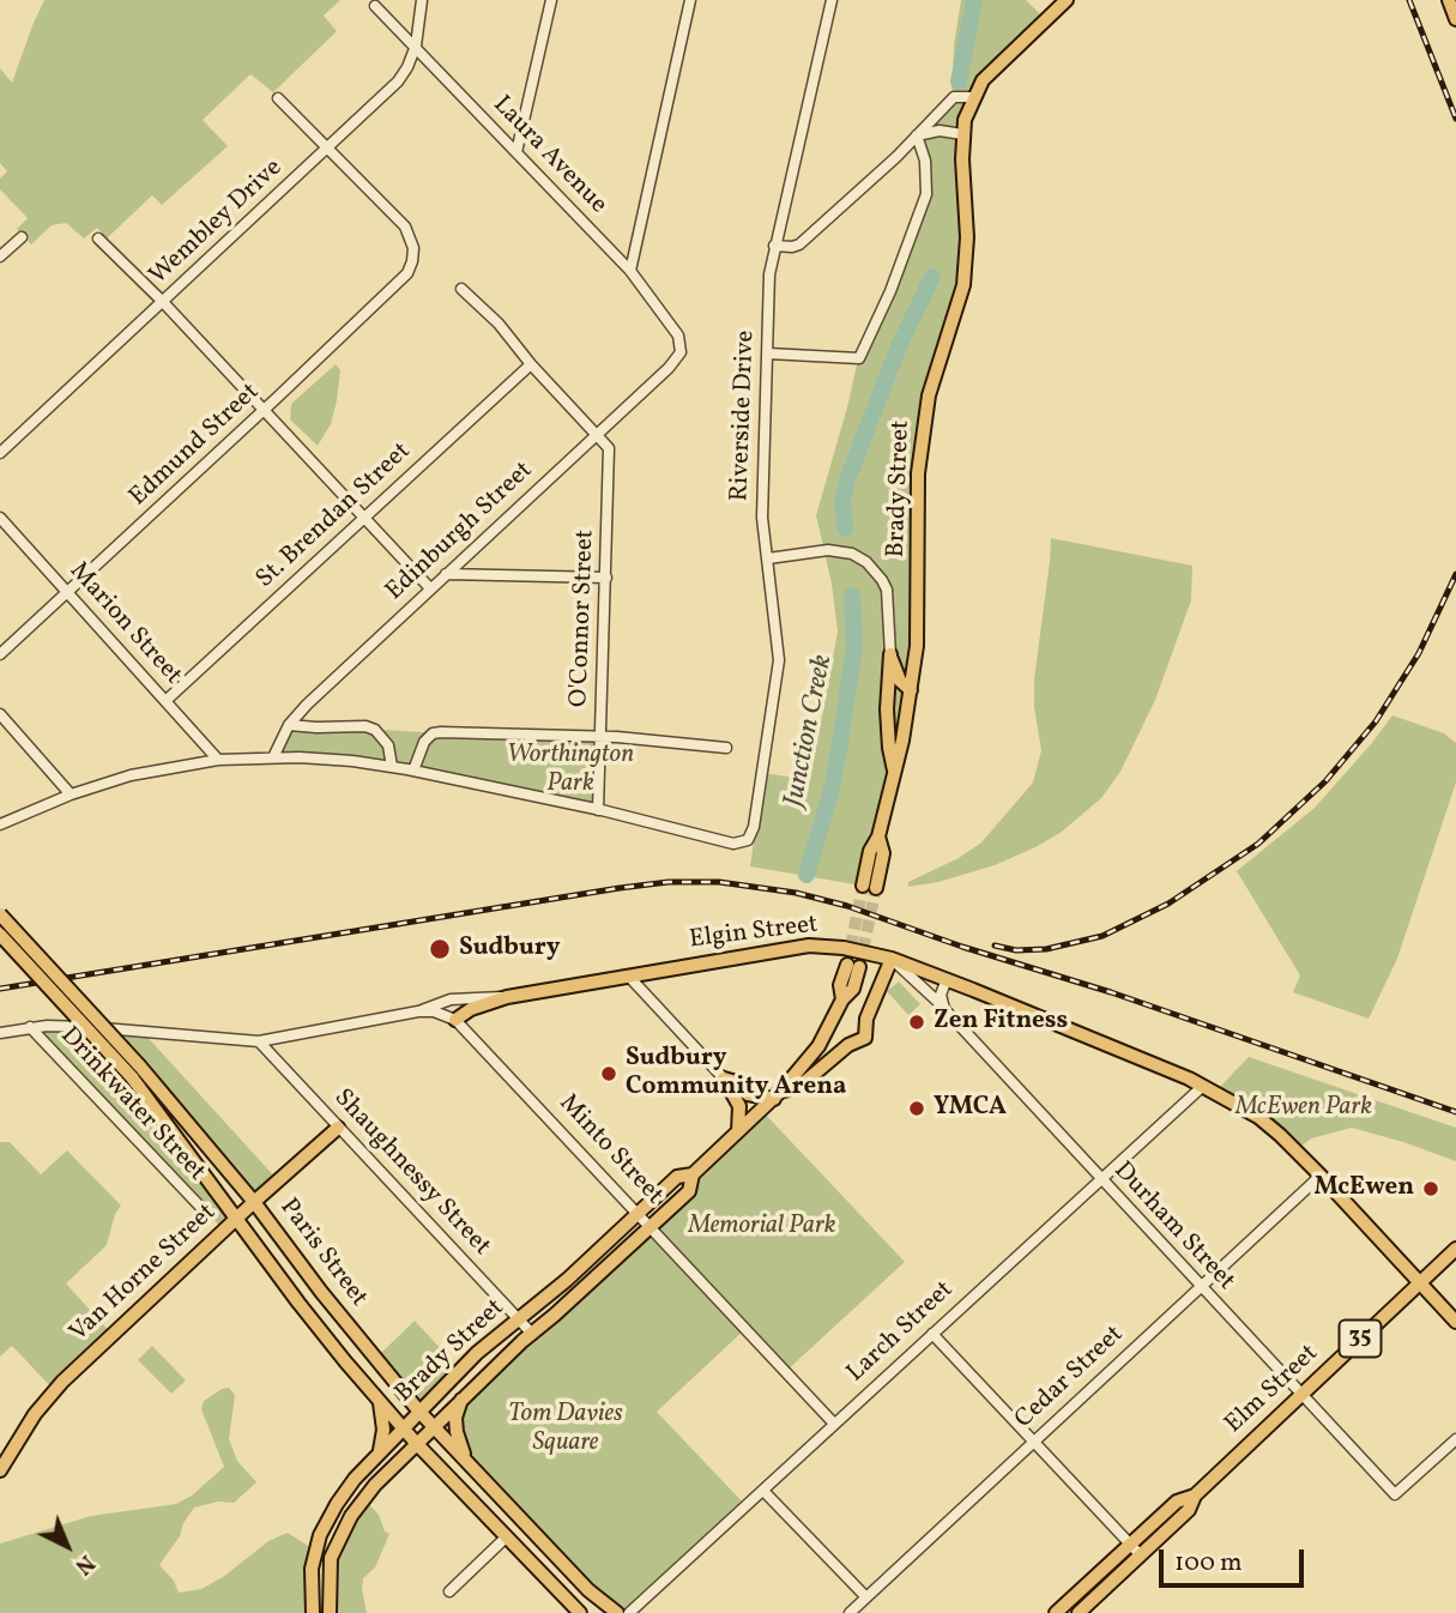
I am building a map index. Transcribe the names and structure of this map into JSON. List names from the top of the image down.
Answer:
{
  "streets": {
    "main road": [
      "Brady Street",
      "Elgin Street",
      "Paris Street",
      "Van Horne Street",
      "35",
      "Elm Street"
    ],
    "street": [
      "Laura Avenue",
      "Wembley Drive",
      "Riverside Drive",
      "Edmund Street",
      "St. Brendan Street",
      "Edinburgh Street",
      "O'Connor Street",
      "Marion Street",
      "Drinkwater Street",
      "Minto Street",
      "Shaughnessy Street",
      "Durham Street",
      "Larch Street",
      "Cedar Street"
    ]
  },
  "crossings": [
    ["Laura Avenue", "Wembley Drive"],
    ["Laura Avenue", "Edinburgh Street"],
    ["Wembley Drive", "Edmund Street"],
    ["Riverside Drive", "O'Connor Street"],
    ["Edmund Street", "Marion Street"],
    ["Brady Street", "Minto Street"],
    ["Brady Street", "Shaughnessy Street"],
    ["Brady Street", "Paris Street"],
    ["St. Brendan Street", "Marion Street"],
    ["Edinburgh Street", "O'Connor Street"],
    ["Elgin Street", "Minto Street"],
    ["Elgin Street", "Durham Street"],
    ["Elgin Street", "Larch Street"],
    ["Elgin Street", "Cedar Street"],
    ["Elgin Street", "Elm Street"],
    ["Minto Street", "Larch Street"],
    ["Shaughnessy Street", "Van Horne Street"],
    ["Durham Street", "Larch Street"],
    ["Durham Street", "Cedar Street"],
    ["Durham Street", "Elm Street"],
    ["Paris Street", "Van Horne Street"]
  ],
  "water": ["Junction Creek"],
  "parks": [
    "Worthington Park",
    "McEwen Park",
    "Memorial Park",
    "Tom Davies Square"
  ],
  "places": [
    "Sudbury",
    "Zen Fitness",
    "Sudbury Community Arena",
    "YMCA",
    "McEwen"
  ],
  "scale_bar": "100 m",
  "north": "bottom right"
}
